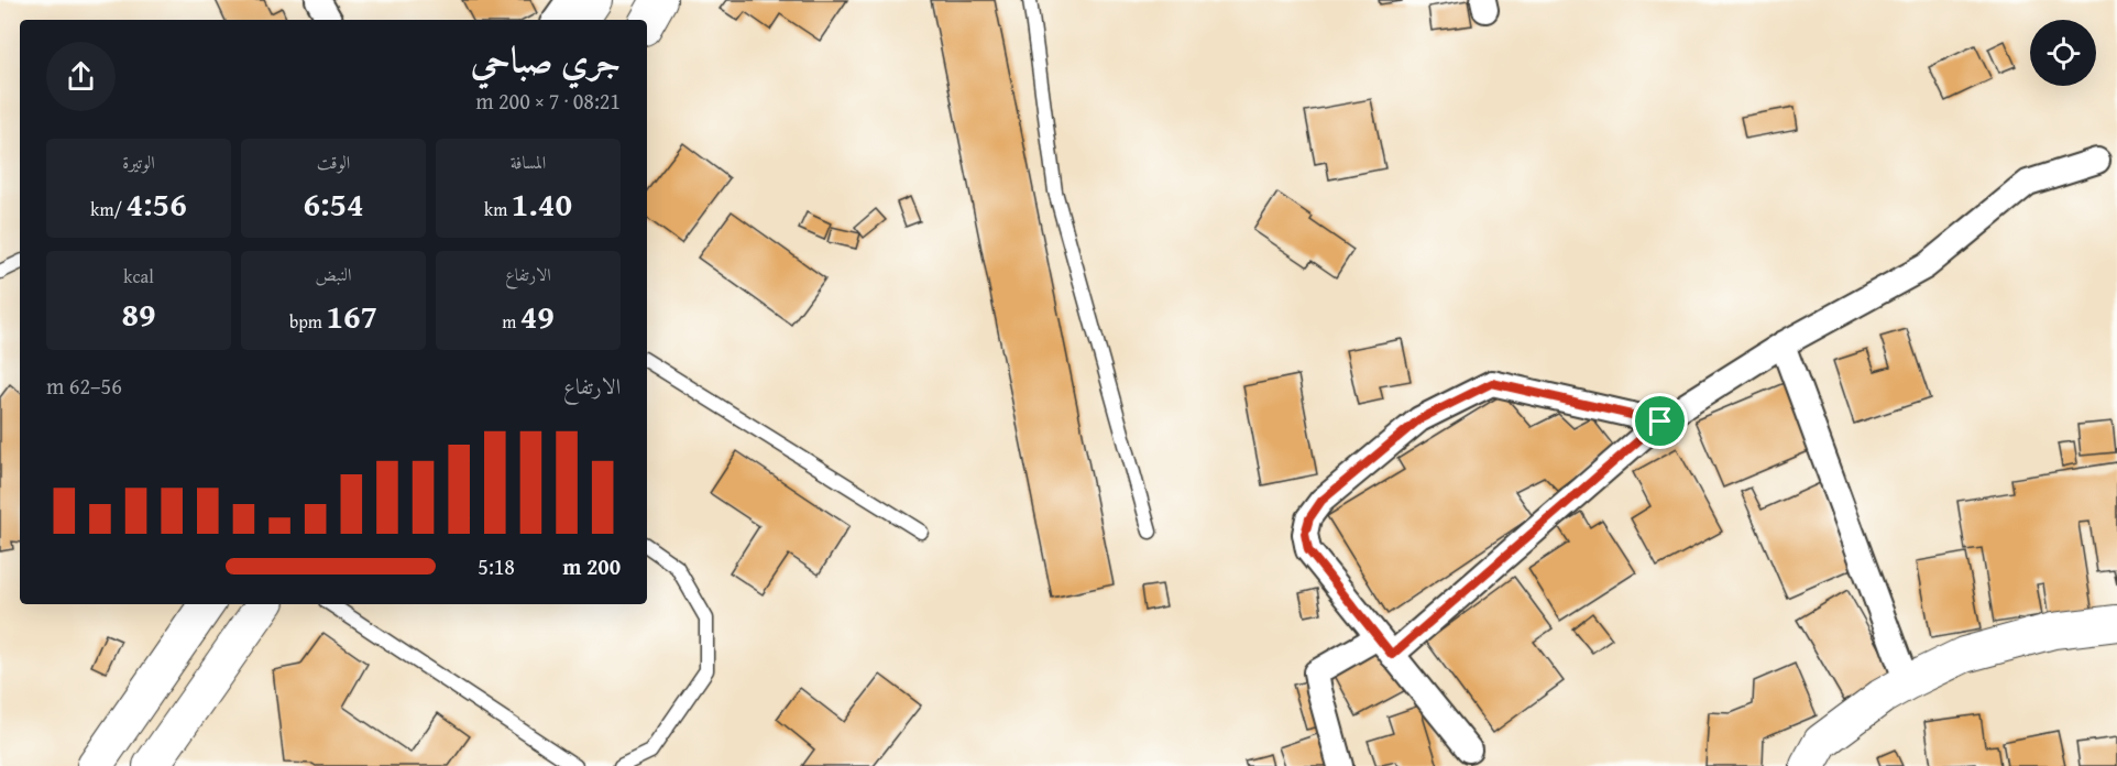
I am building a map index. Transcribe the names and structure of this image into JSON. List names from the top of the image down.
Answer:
{
  "page": {
    "heading": ["جري صباحي", "08:21 · 7 × 200 m"],
    "stats": [
      ["المسافة", "1.40 km"],
      ["الوقت", "6:54"],
      ["الوتيرة", "4:56 /km"],
      ["الارتفاع", "49 m"],
      ["النبض", "167 bpm"],
      ["kcal", "89"]
    ],
    "chart": ["الارتفاع", "56–62 m"],
    "list": [
      {
        "name": "200 m",
        "note": "5:18"
      }
    ]
  }
}
